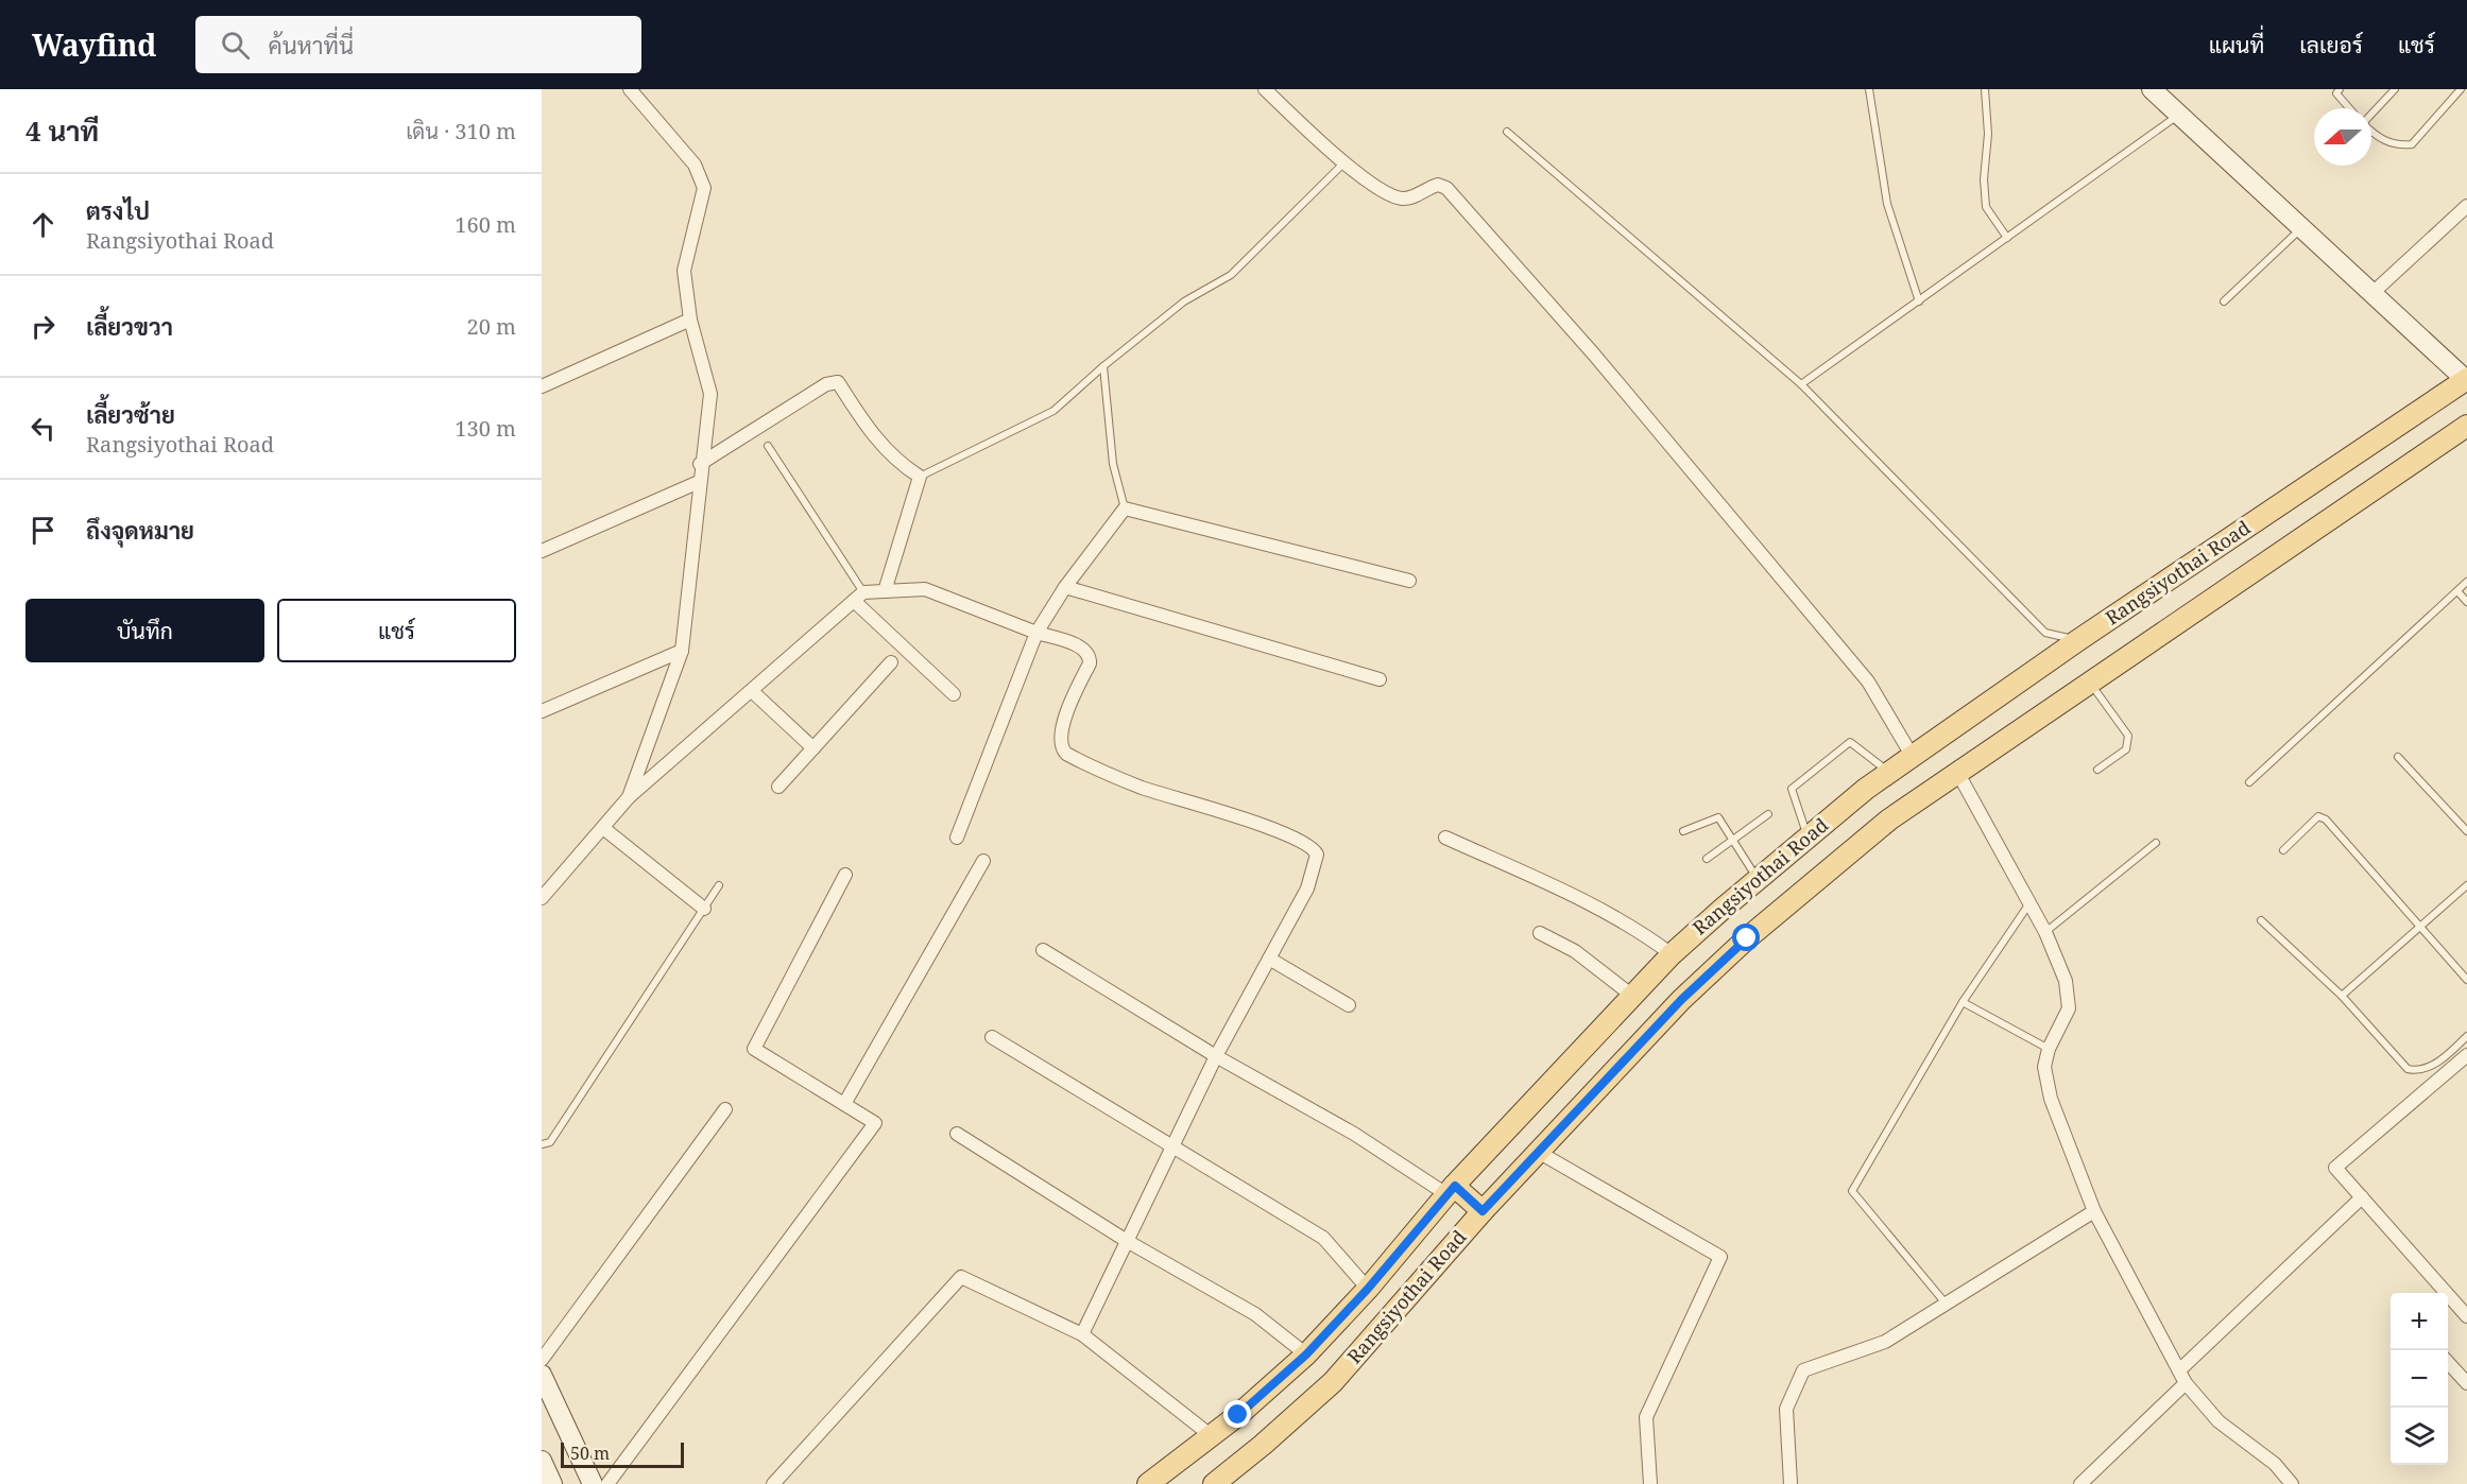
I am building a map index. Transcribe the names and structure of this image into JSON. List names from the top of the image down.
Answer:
{
  "streets": {
    "main road": ["Rangsiyothai Road"]
  },
  "scale_bar": "50 m",
  "north": "left",
  "page": {
    "header": "Wayfind",
    "search": "ค้นหาที่นี่",
    "nav": ["แผนที่", "เลเยอร์", "แชร์"],
    "heading": ["4 นาที", "เดิน · 310 m"],
    "list": [
      ["ตรงไป", "Rangsiyothai Road", "160 m"],
      ["เลี้ยวขวา", "20 m"],
      ["เลี้ยวซ้าย", "Rangsiyothai Road", "130 m"],
      "ถึงจุดหมาย"
    ],
    "buttons": ["บันทึก", "แชร์"],
    "map_buttons": ["+", "−"],
    "scale": "50 m"
  }
}
